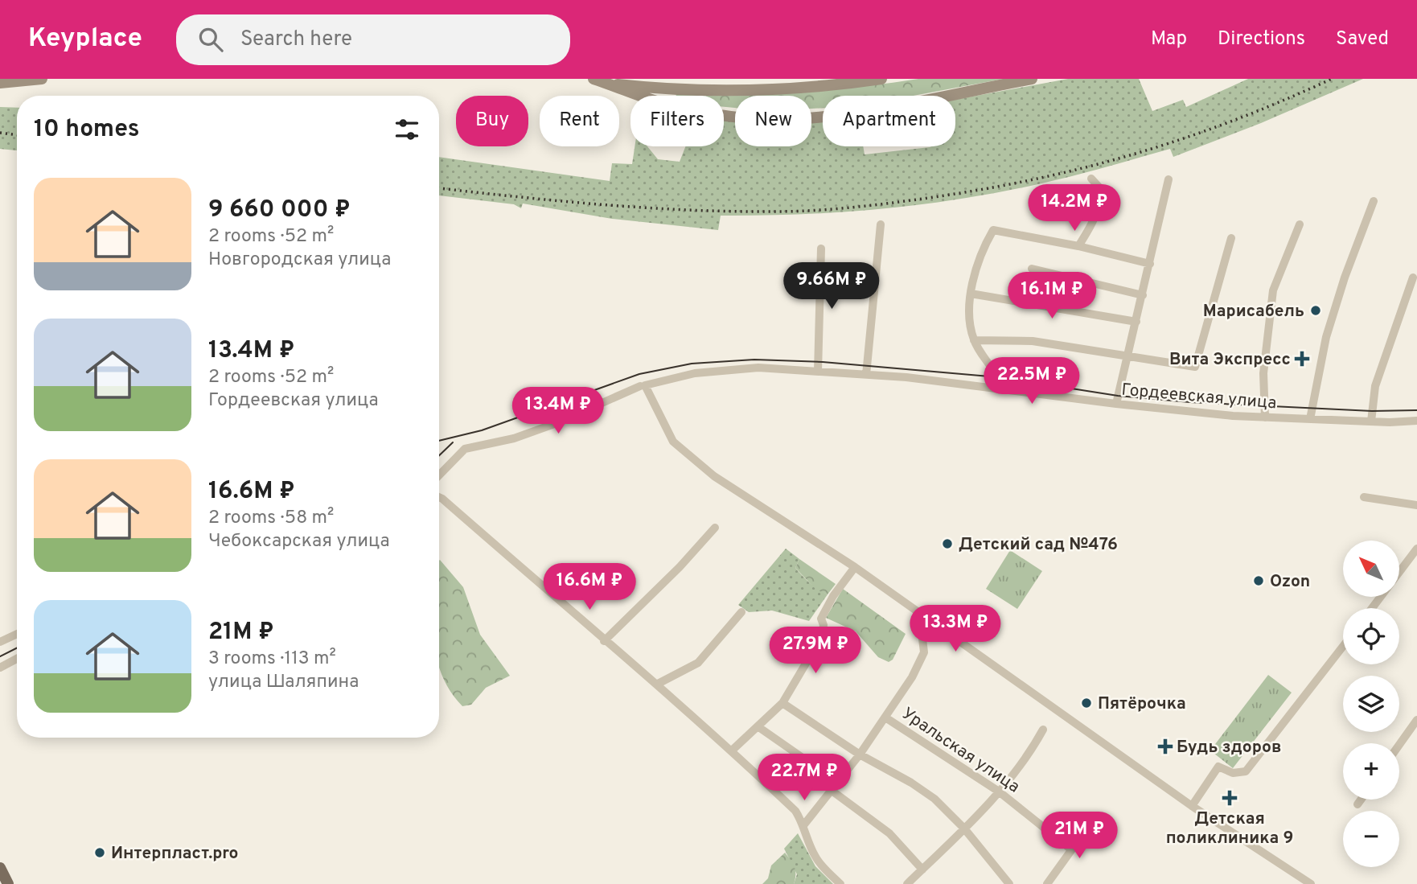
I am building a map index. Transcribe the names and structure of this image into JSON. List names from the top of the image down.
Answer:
{
  "streets": {
    "street": ["Гордеевская улица", "Уральская улица"]
  },
  "places": {
    "other": [
      "Марисабель",
      "Детский сад №476",
      "Ozon",
      "Пятёрочка",
      "Интерпласт.pro"
    ],
    "health": ["Вита Экспресс", "Будь здоров", "Детская поликлиника 9"]
  },
  "north": "top left",
  "page": {
    "header": "Keyplace",
    "search": "Search here",
    "nav": ["Map", "Directions", "Saved"],
    "chip": [
      "Buy",
      "Rent",
      "Filters",
      "New",
      "Apartment"
    ],
    "heading": "10 homes",
    "list": [
      {
        "name": "9 660 000 ₽",
        "note": "2 rooms · 52 m² · Новгородская улица"
      },
      {
        "name": "13.4M ₽",
        "note": "2 rooms · 52 m² · Гордеевская улица"
      },
      {
        "name": "16.6M ₽",
        "note": "2 rooms · 58 m² · Чебоксарская улица"
      },
      {
        "name": "21M ₽",
        "note": "3 rooms · 113 m² · улица Шаляпина"
      }
    ],
    "price": [
      "14.2M ₽",
      "9.66M ₽",
      "16.1M ₽",
      "22.5M ₽",
      "13.4M ₽",
      "16.6M ₽",
      "13.3M ₽",
      "27.9M ₽",
      "22.7M ₽",
      "21M ₽"
    ],
    "map_buttons": ["+", "−"]
  }
}
